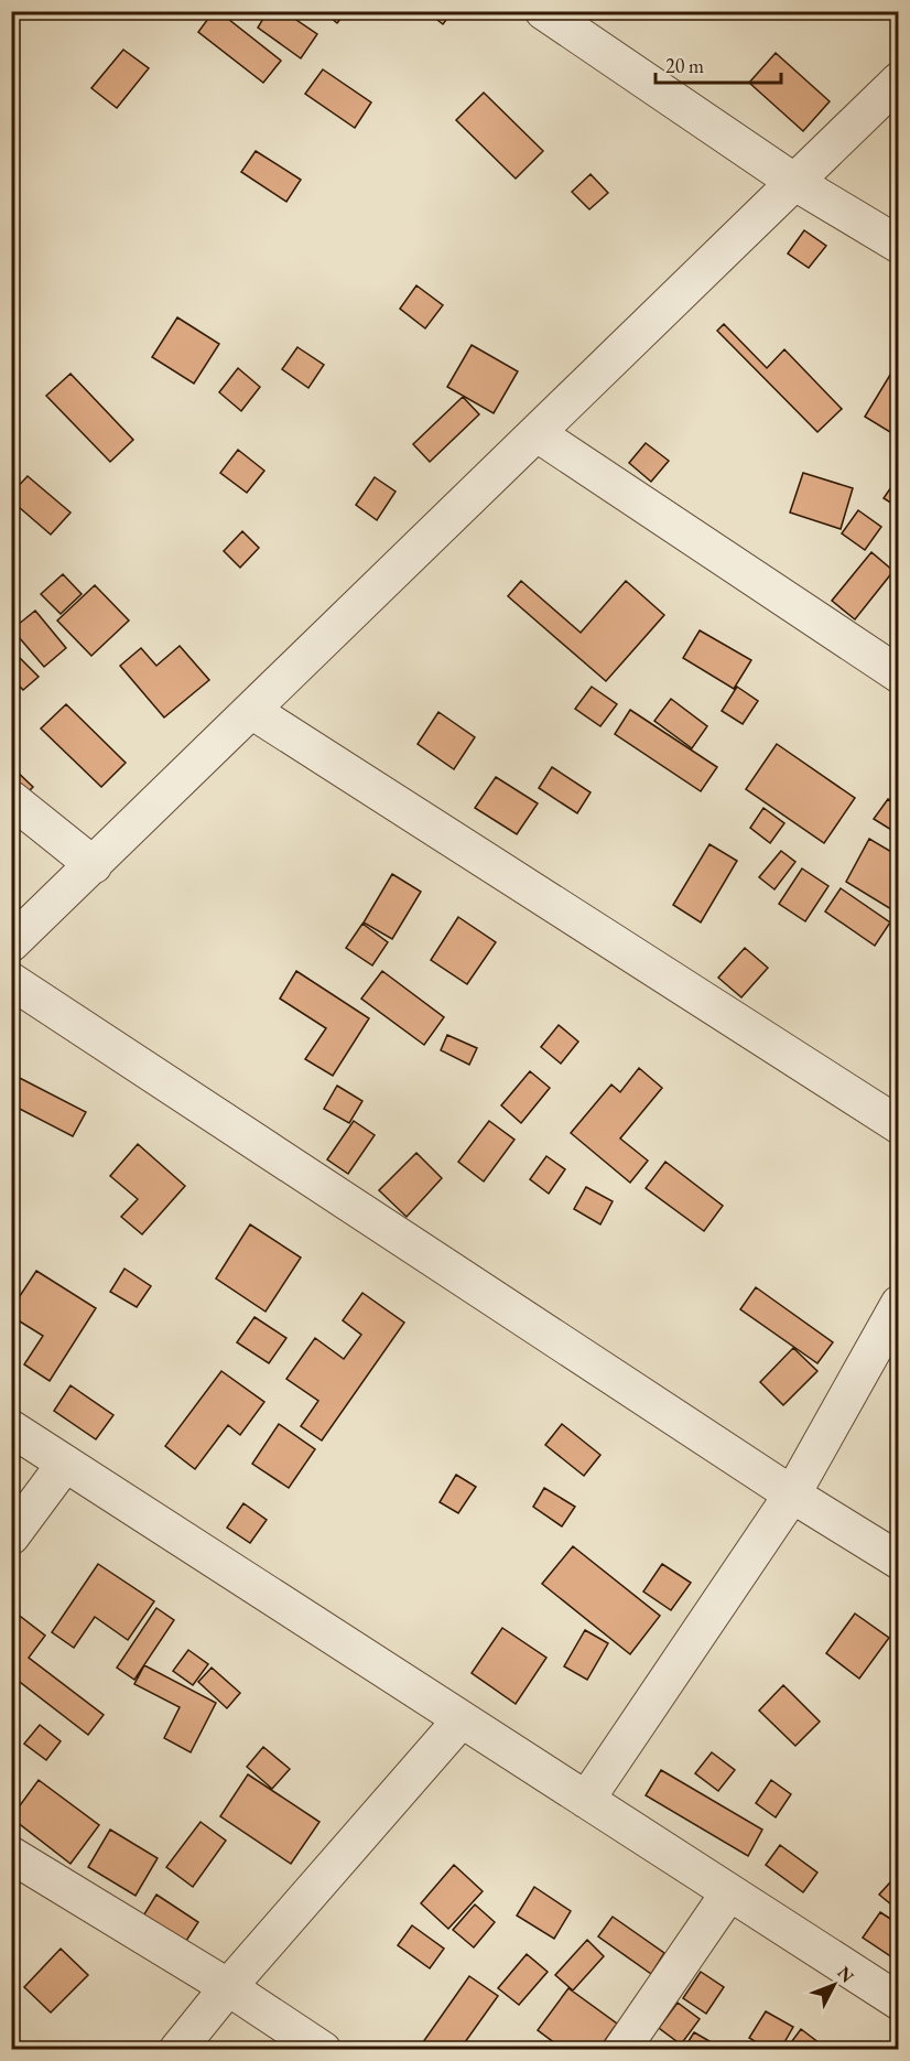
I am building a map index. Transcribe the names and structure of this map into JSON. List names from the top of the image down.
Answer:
{
  "scale_bar": "20 m",
  "north": "top right"
}
